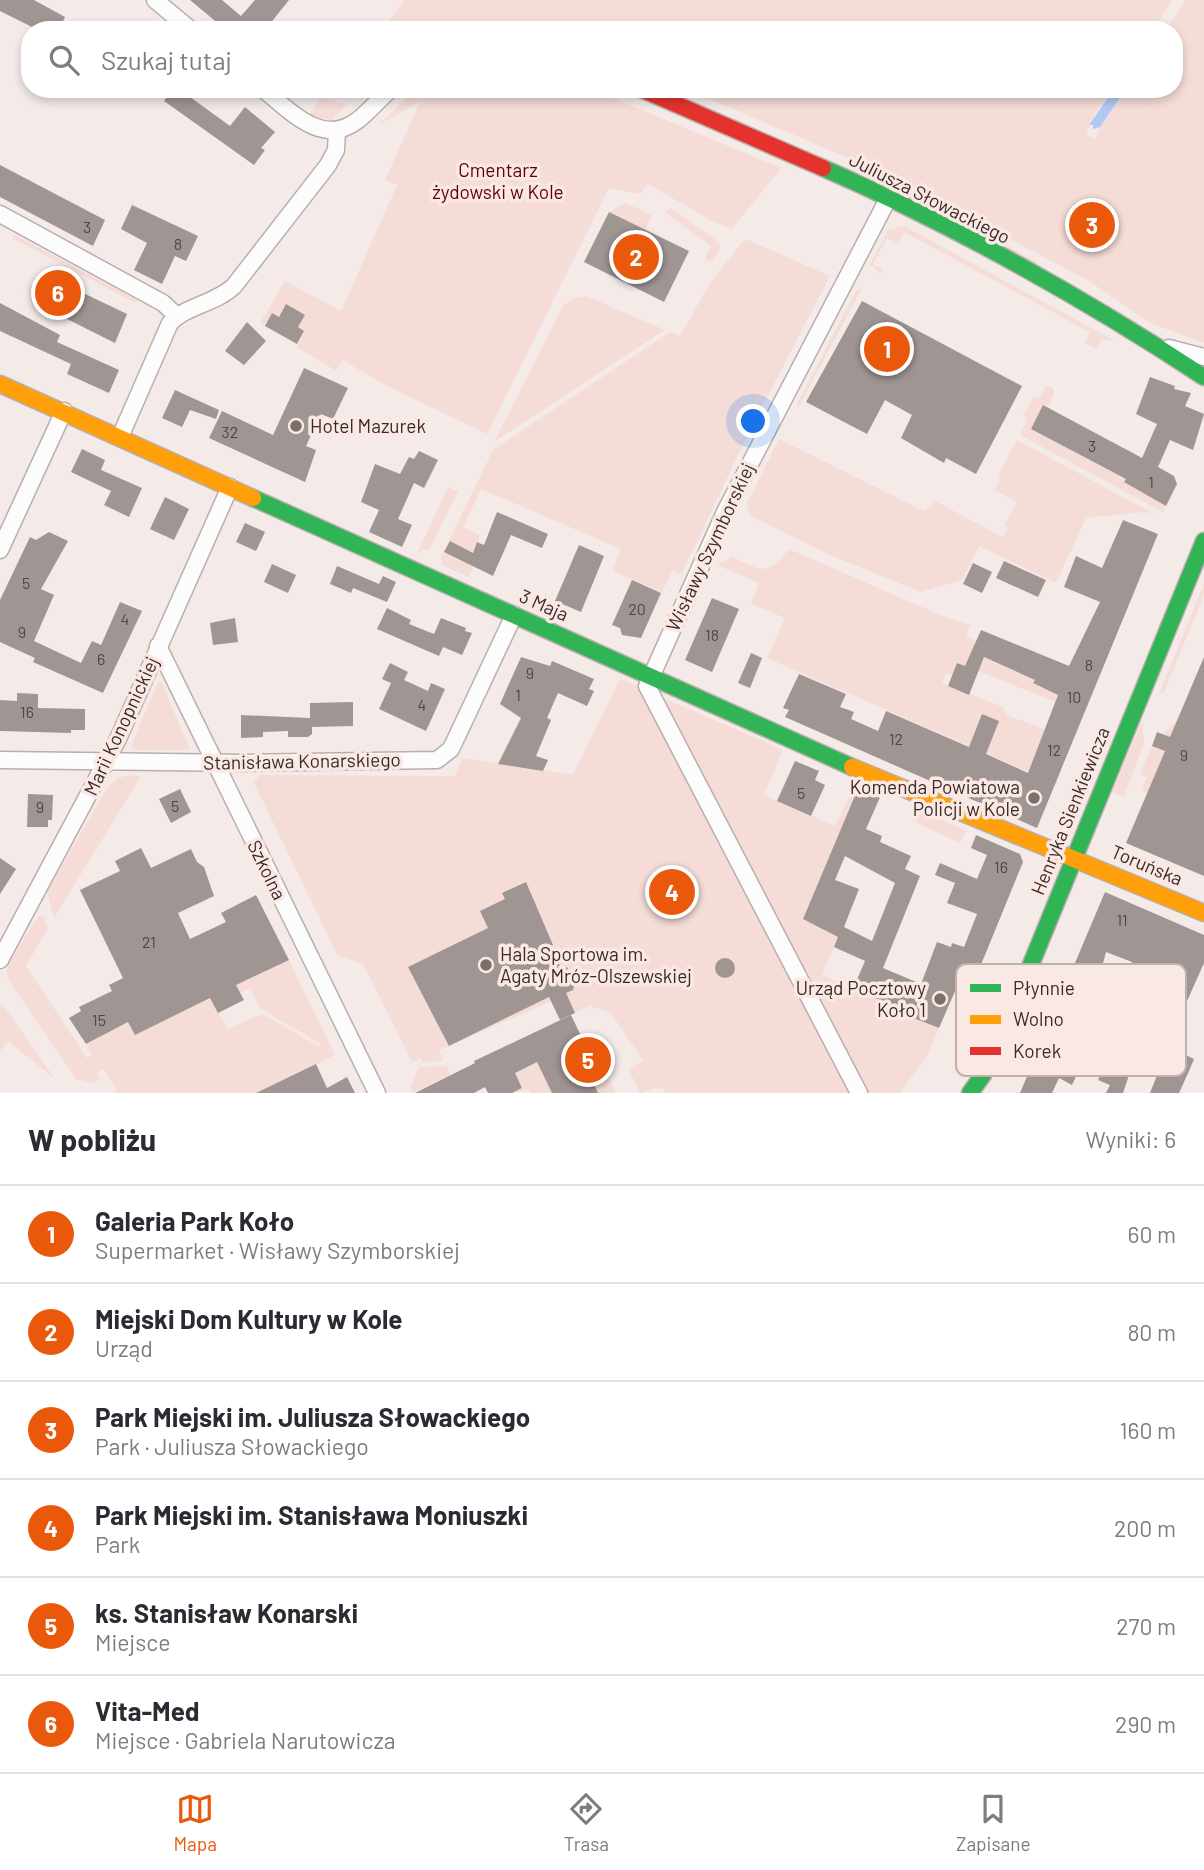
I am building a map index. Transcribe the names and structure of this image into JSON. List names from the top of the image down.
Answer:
{
  "streets": {
    "street": [
      "Juliusza Słowackiego",
      "Wisławy Szymborskiej",
      "3 Maja",
      "Marii Konopnickiej",
      "Stanisława Konarskiego",
      "Henryka Sienkiewicza",
      "Toruńska",
      "Szkolna"
    ]
  },
  "crossings": [
    ["Juliusza Słowackiego", "Wisławy Szymborskiej"],
    ["Wisławy Szymborskiej", "3 Maja"],
    ["3 Maja", "Marii Konopnickiej"],
    ["3 Maja", "Stanisława Konarskiego"],
    ["3 Maja", "Henryka Sienkiewicza"],
    ["3 Maja", "Toruńska"],
    ["Marii Konopnickiej", "Stanisława Konarskiego"],
    ["Marii Konopnickiej", "Szkolna"],
    ["Stanisława Konarskiego", "Szkolna"],
    ["Henryka Sienkiewicza", "Toruńska"]
  ],
  "parks": ["Cmentarz żydowski w Kole"],
  "places": [
    "Hotel Mazurek",
    "Komenda Powiatowa Policji w Kole",
    "Hala Sportowa im. Agaty Mróz-Olszewskiej",
    "Urząd Pocztowy Koło 1"
  ],
  "house_numbers": [
    "3",
    "8",
    "32",
    "3",
    "1",
    "5",
    "20",
    "4",
    "9",
    "18",
    "6",
    "8",
    "9",
    "1",
    "10",
    "4",
    "16",
    "12",
    "12",
    "9",
    "5",
    "5",
    "9",
    "16",
    "11",
    "21",
    "15"
  ],
  "legend": ["Płynnie", "Wolno", "Korek"],
  "page": {
    "search": "Szukaj tutaj",
    "pins": [
      "3",
      "2",
      "6",
      "1",
      "4",
      "5"
    ],
    "heading": ["W pobliżu", "Wyniki: 6"],
    "list": [
      {
        "mark": "1",
        "name": "Galeria Park Koło",
        "note": "Supermarket · Wisławy Szymborskiej",
        "value": "60 m"
      },
      {
        "mark": "2",
        "name": "Miejski Dom Kultury w Kole",
        "note": "Urząd",
        "value": "80 m"
      },
      {
        "mark": "3",
        "name": "Park Miejski im. Juliusza Słowackiego",
        "note": "Park · Juliusza Słowackiego",
        "value": "160 m"
      },
      {
        "mark": "4",
        "name": "Park Miejski im. Stanisława Moniuszki",
        "note": "Park",
        "value": "200 m"
      },
      {
        "mark": "5",
        "name": "ks. Stanisław Konarski",
        "note": "Miejsce",
        "value": "270 m"
      },
      {
        "mark": "6",
        "name": "Vita-Med",
        "note": "Miejsce · Gabriela Narutowicza",
        "value": "290 m"
      }
    ],
    "nav": ["Mapa", "Trasa", "Zapisane"]
  }
}
